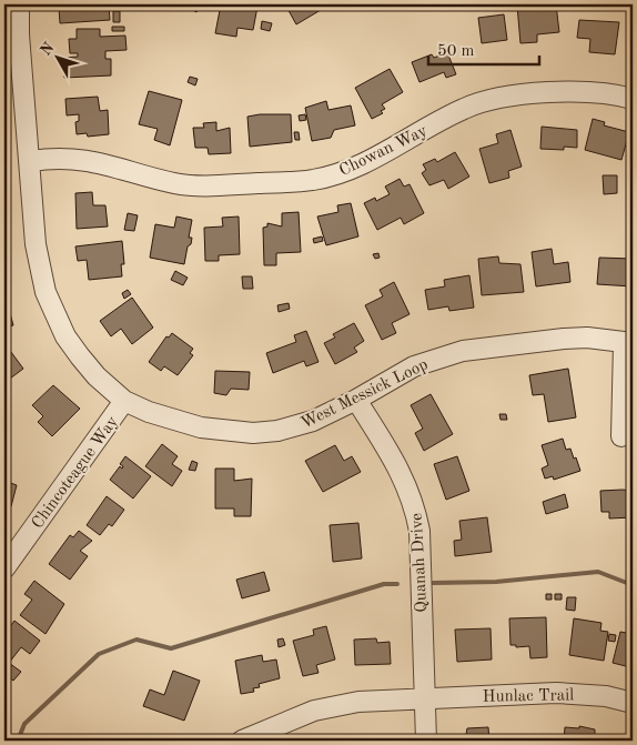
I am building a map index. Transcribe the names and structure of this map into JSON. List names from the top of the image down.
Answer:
{
  "streets": {
    "street": [
      "Chowan Way",
      "West Messick Loop",
      "Chincoteague Way",
      "Quanah Drive",
      "Hunlac Trail"
    ]
  },
  "crossings": [
    ["Chowan Way", "West Messick Loop"],
    ["West Messick Loop", "Chincoteague Way"],
    ["West Messick Loop", "Quanah Drive"],
    ["Quanah Drive", "Hunlac Trail"]
  ],
  "scale_bar": "50 m",
  "north": "top left"
}
